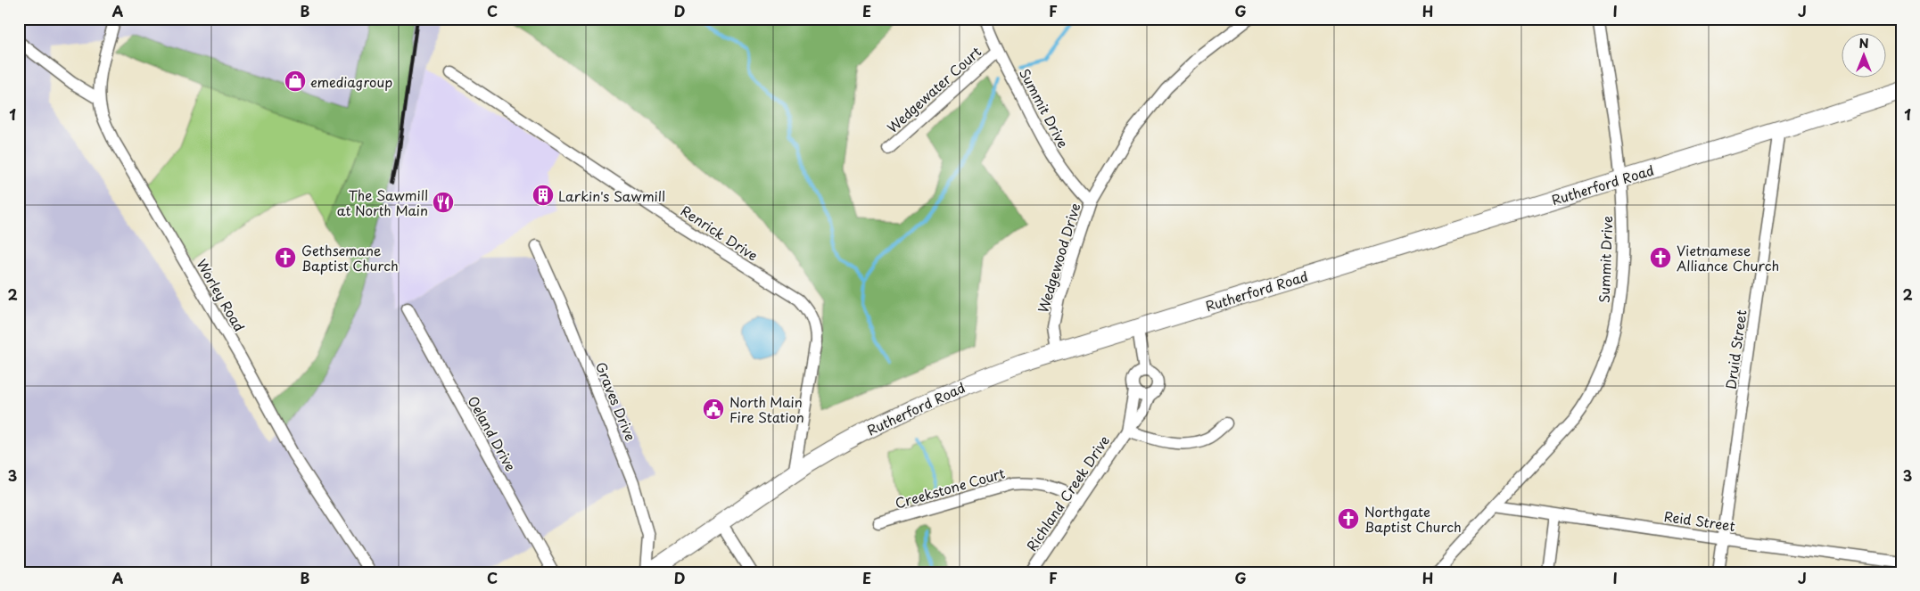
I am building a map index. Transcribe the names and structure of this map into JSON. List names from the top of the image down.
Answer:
{
  "streets": {
    "street": [
      "Wedgewater Court",
      "Summit Drive",
      "Rutherford Road",
      "Renrick Drive",
      "Wedgewood Drive",
      "Worley Road",
      "Druid Street",
      "Graves Drive",
      "Oeland Drive",
      "Creekstone Court",
      "Richland Creek Drive",
      "Reid Street"
    ]
  },
  "crossings": [
    ["Wedgewater Court", "Summit Drive"],
    ["Summit Drive", "Rutherford Road"],
    ["Summit Drive", "Wedgewood Drive"],
    ["Summit Drive", "Reid Street"],
    ["Rutherford Road", "Renrick Drive"],
    ["Rutherford Road", "Wedgewood Drive"],
    ["Rutherford Road", "Druid Street"],
    ["Druid Street", "Reid Street"],
    ["Creekstone Court", "Richland Creek Drive"]
  ],
  "places": {
    "shop": ["emediagroup"],
    "building": ["Larkin's Sawmill"],
    "restaurant": ["The Sawmill at North Main"],
    "church": ["Gethsemane Baptist Church", "Vietnamese Alliance Church", "Northgate Baptist Church"],
    "public building": ["North Main Fire Station"]
  },
  "north": "top",
  "grid": {
    "columns": [
      "A",
      "B",
      "C",
      "D",
      "E",
      "F",
      "G",
      "H",
      "I",
      "J"
    ],
    "rows": ["1", "2", "3"]
  }
}
